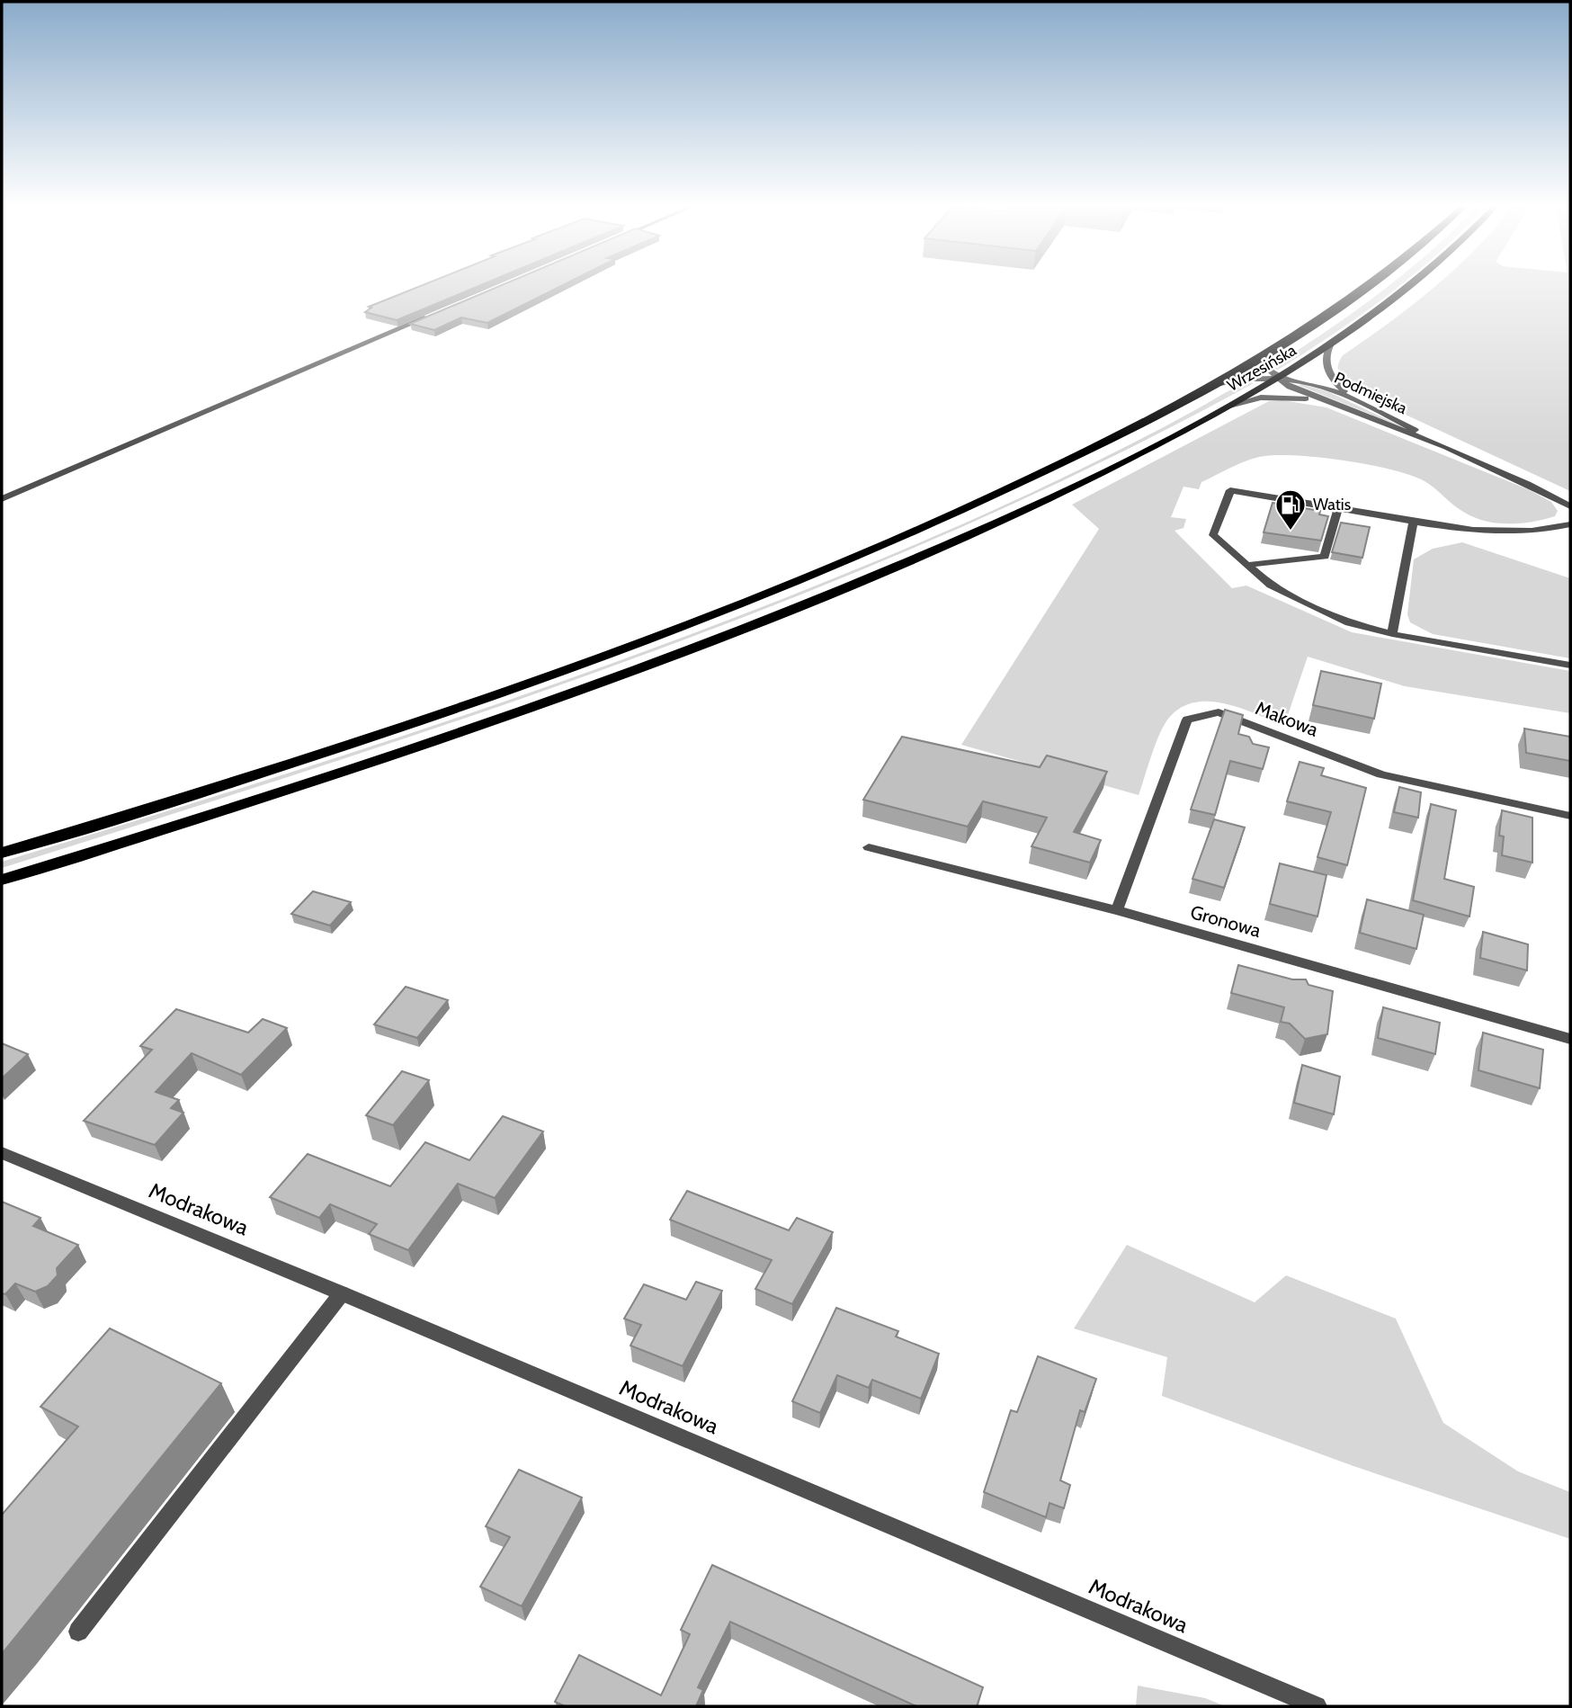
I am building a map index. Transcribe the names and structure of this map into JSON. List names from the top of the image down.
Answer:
{
  "streets": {
    "main road": ["Wrzesińska"],
    "street": [
      "Podmiejska",
      "Makowa",
      "Gronowa",
      "Modrakowa"
    ]
  },
  "crossings": [
    ["Wrzesińska", "Podmiejska"],
    ["Makowa", "Gronowa"]
  ],
  "places": {
    "fuel station": ["Watis"]
  }
}
